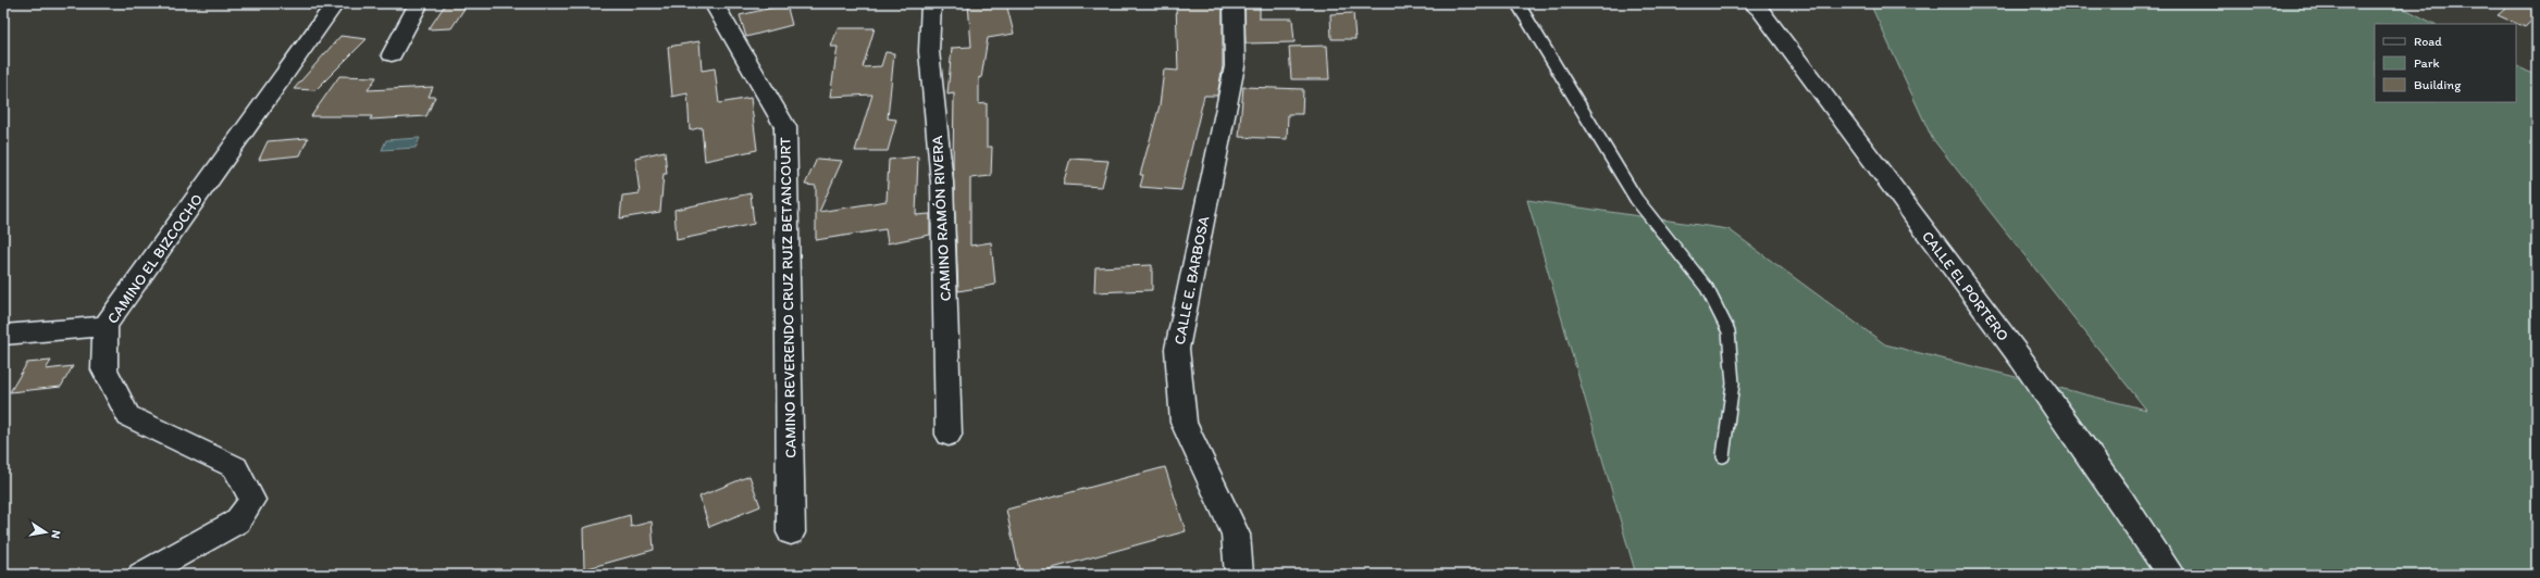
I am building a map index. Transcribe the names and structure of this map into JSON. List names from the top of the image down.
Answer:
{
  "streets": {
    "street": [
      "CAMINO RAMÓN RIVERA",
      "CAMINO EL BIZCOCHO",
      "CALLE E. BARBOSA",
      "CALLE EL PORTERO",
      "CAMINO REVERENDO CRUZ RUIZ BETANCOURT"
    ]
  },
  "legend": ["Road", "Park", "Building"],
  "north": "right"
}
